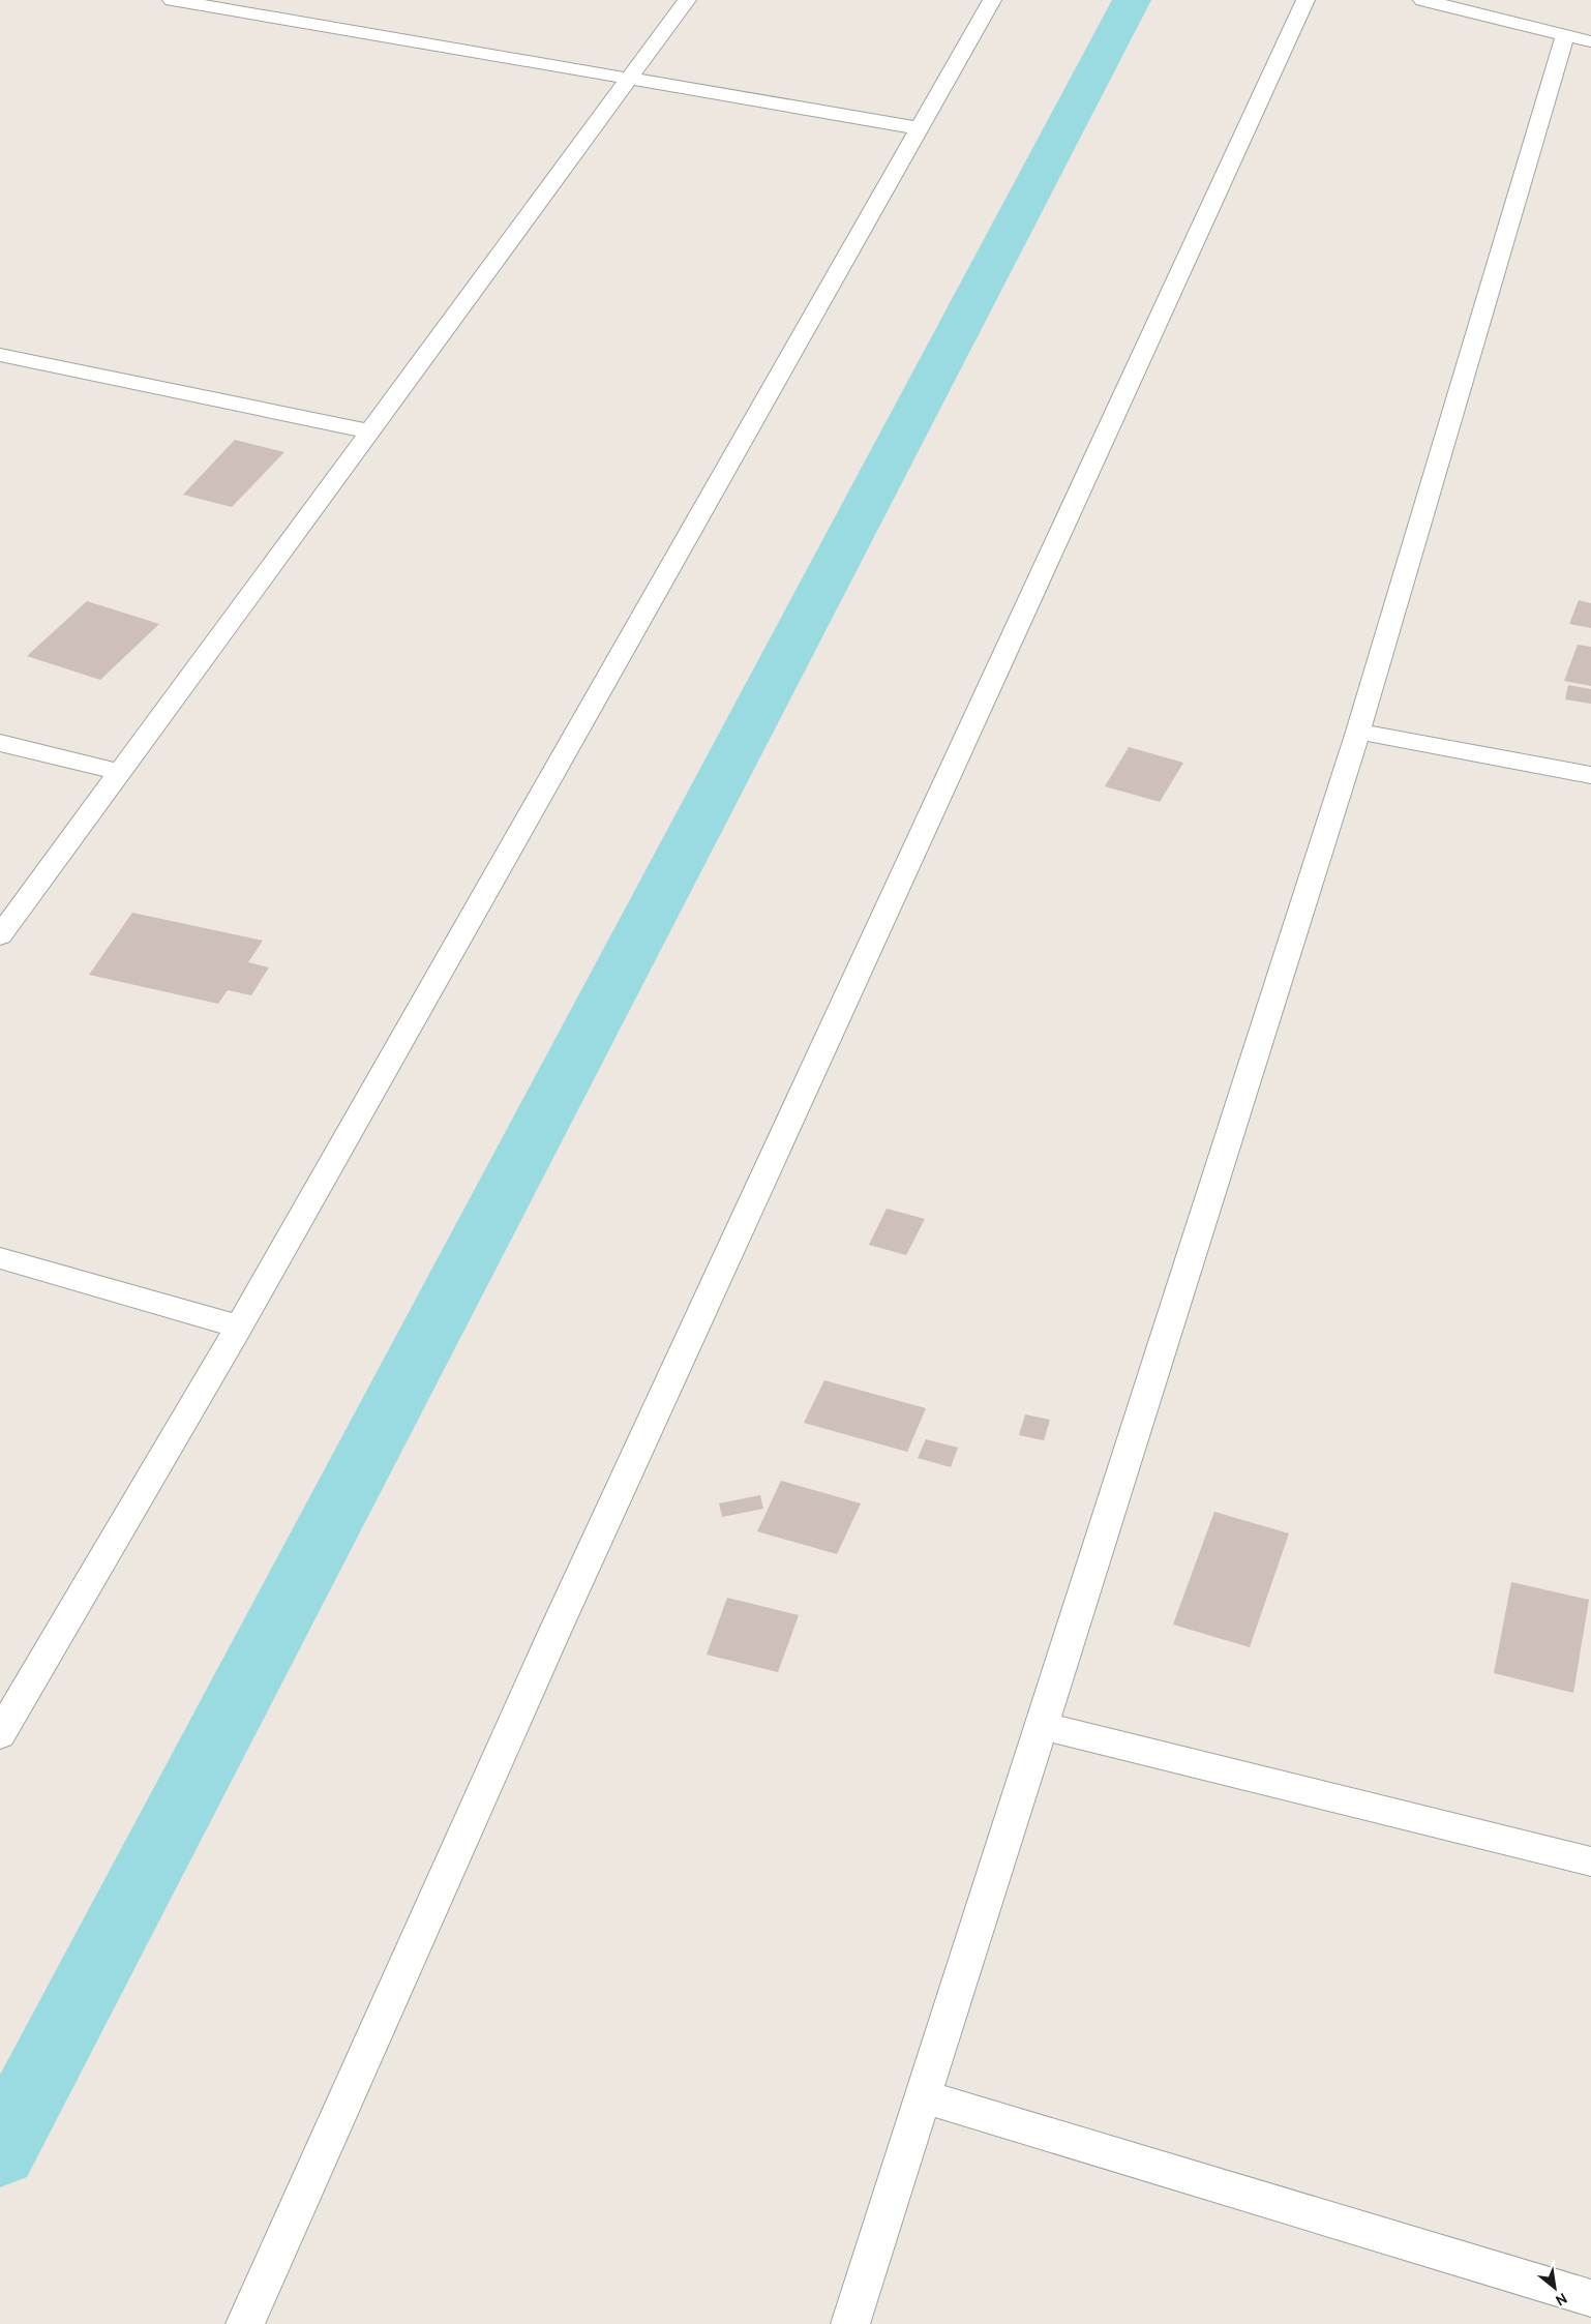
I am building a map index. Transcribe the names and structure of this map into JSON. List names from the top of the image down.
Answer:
{
  "north": "bottom right"
}
